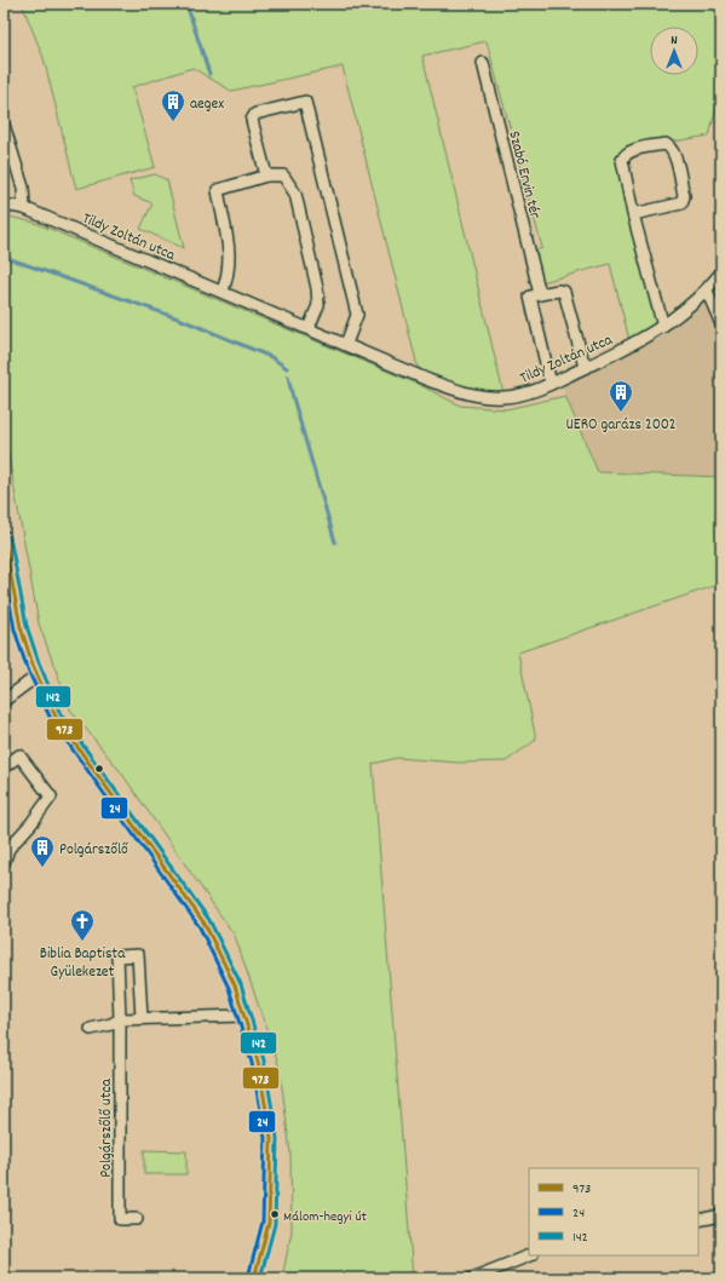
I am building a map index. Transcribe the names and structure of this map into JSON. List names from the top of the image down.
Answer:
{
  "streets": {
    "street": ["Szabó Ervin tér", "Tildy Zoltán utca", "Polgárszőlő utca"]
  },
  "places": {
    "building": ["aegex", "UERO garázs 2002", "Polgárszőlő"],
    "church": ["Biblia Baptista Gyülekezet"],
    "other": ["Málom-hegyi út"]
  },
  "lines": ["transit line 142", "transit line 973", "transit line 24"],
  "legend": ["973", "24", "142"],
  "north": "top"
}
